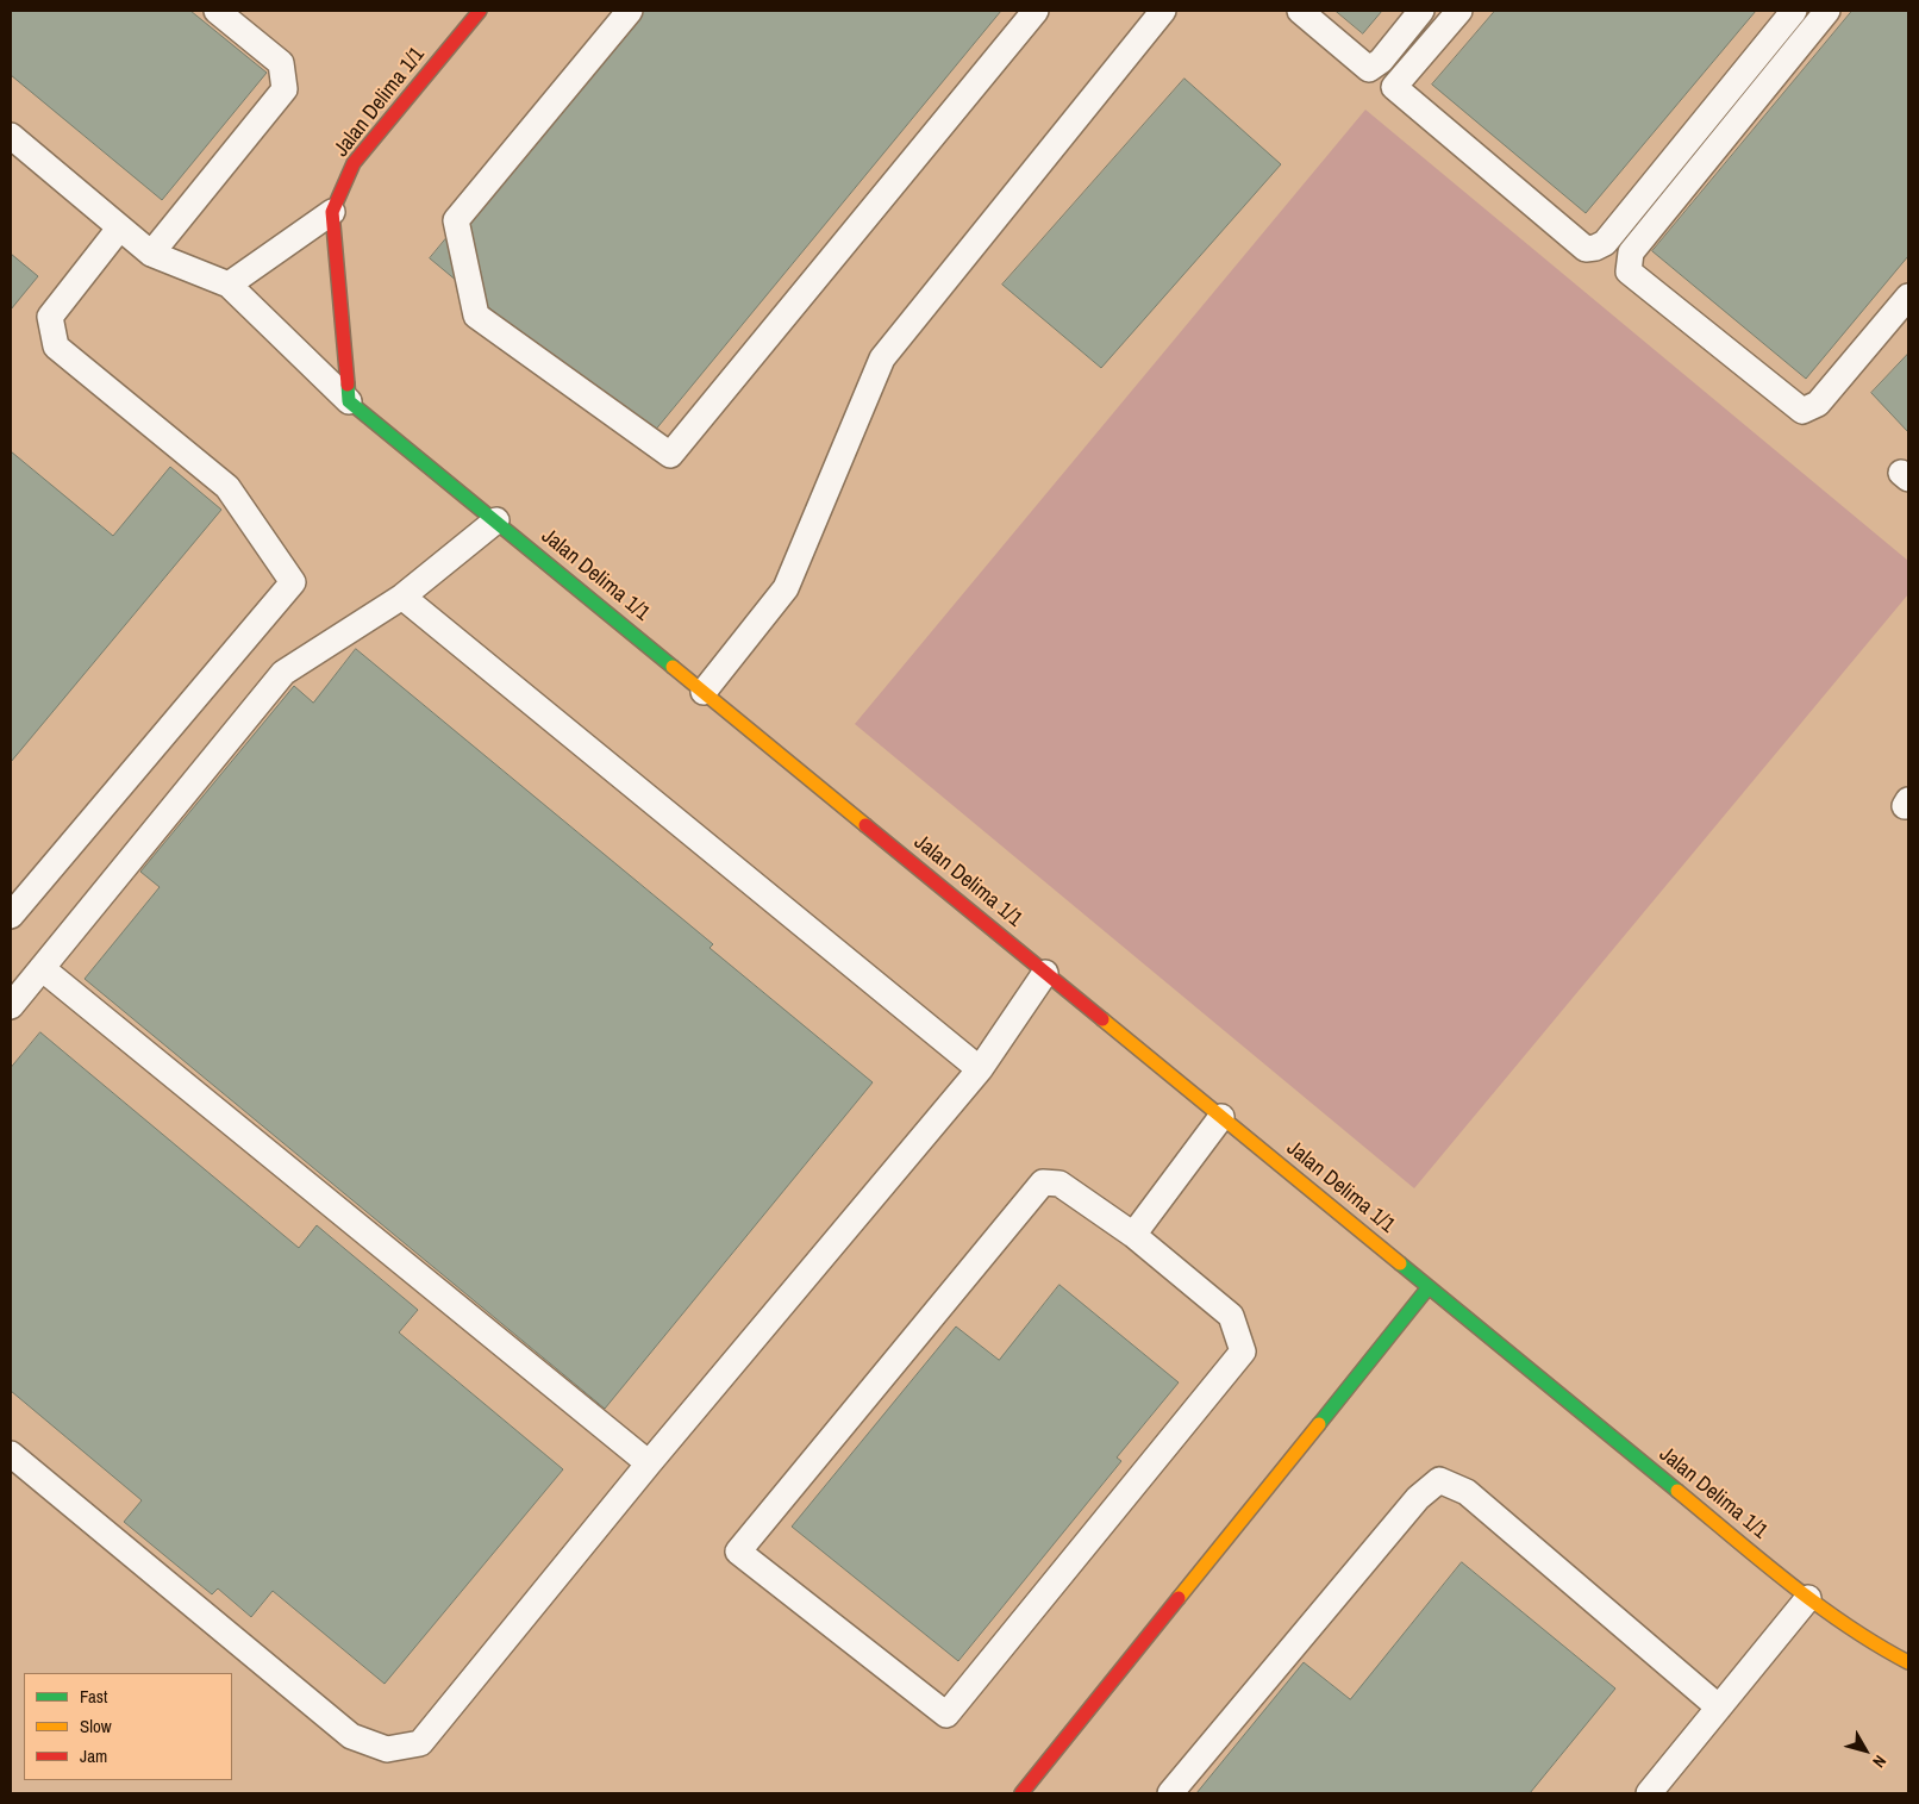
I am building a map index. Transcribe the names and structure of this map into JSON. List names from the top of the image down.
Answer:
{
  "streets": {
    "street": ["Jalan Delima 1/1"]
  },
  "legend": ["Fast", "Slow", "Jam"],
  "north": "bottom right"
}
